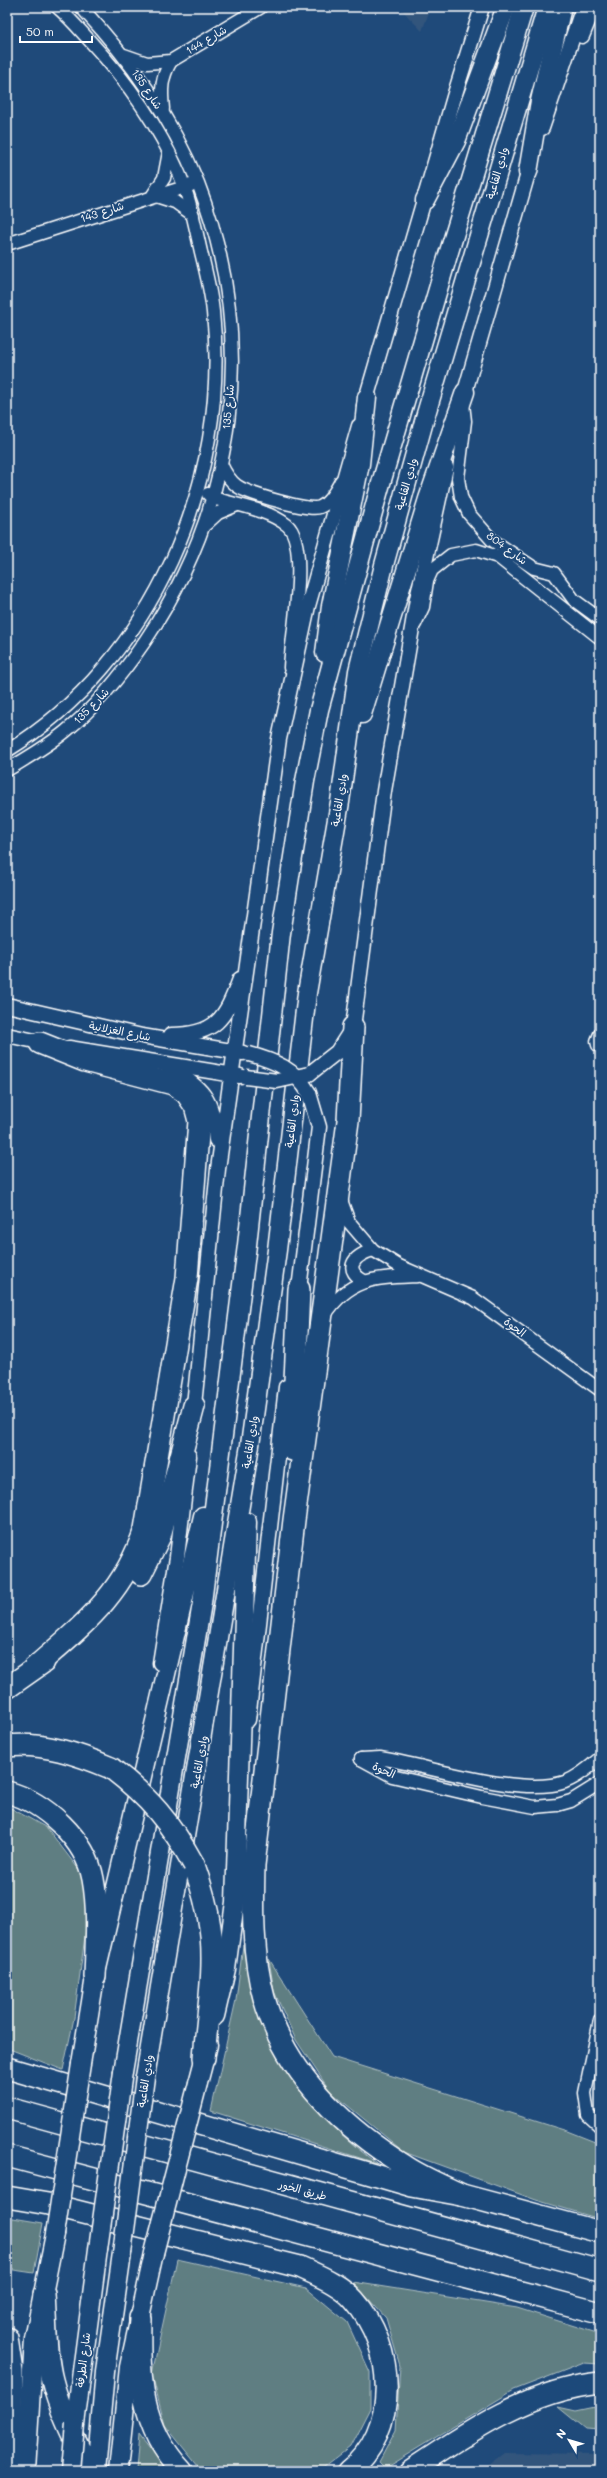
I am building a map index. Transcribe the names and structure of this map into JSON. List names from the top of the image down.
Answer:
{
  "streets": {
    "highway": ["طريق الخور"],
    "main road": ["وادي القاعية", "شارع الطرفة"],
    "street": [
      "شارع 144",
      "شارع 135",
      "شارع 143",
      "شارع 804",
      "شارع الغزلانية",
      "الحوة"
    ]
  },
  "crossings": [
    ["شارع 144", "شارع 135"],
    ["شارع 135", "شارع 143"],
    ["وادي القاعية", "شارع الغزلانية"],
    ["وادي القاعية", "شارع الطرفة"]
  ],
  "scale_bar": "50 m",
  "north": "top left"
}
